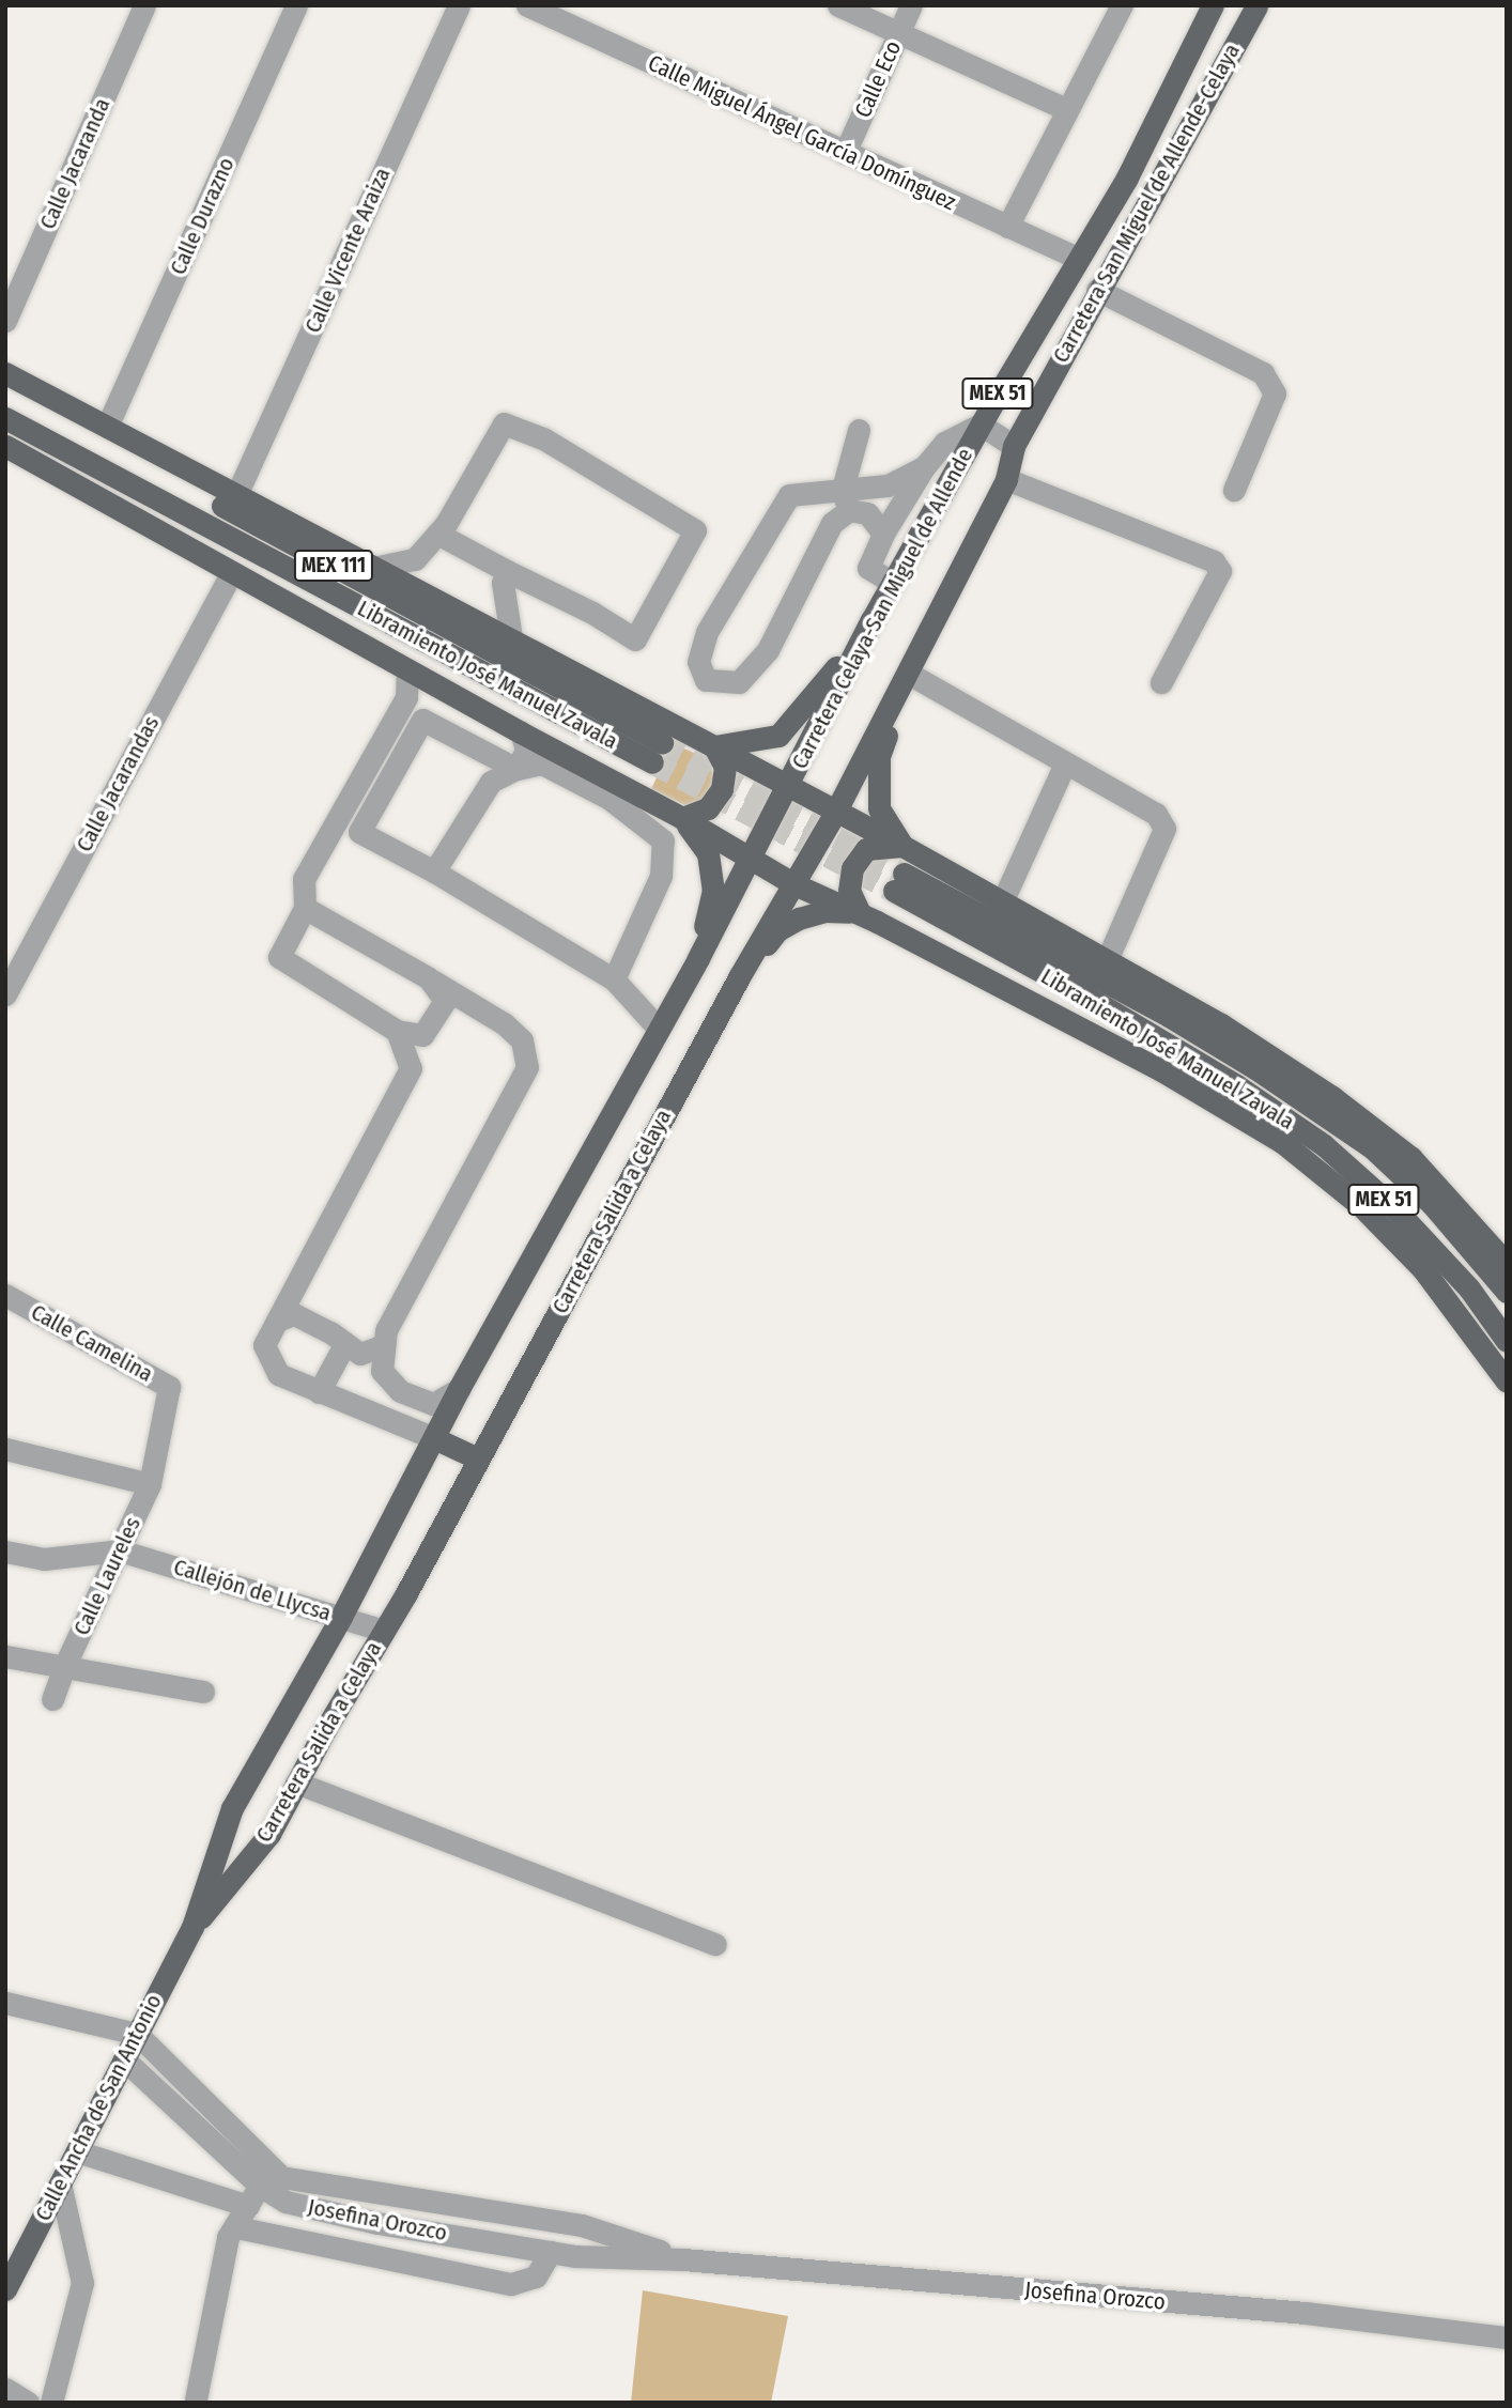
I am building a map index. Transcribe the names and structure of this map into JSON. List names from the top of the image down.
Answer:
{
  "streets": {
    "main road": [
      "Carretera San Miguel de Allende-Celaya",
      "MEX 51",
      "MEX 111",
      "Carretera Celaya-San Miguel de Allende",
      "Libramiento José Manuel Zavala",
      "Carretera Salida a Celaya",
      "Calle Ancha de San Antonio"
    ],
    "street": [
      "Calle Eco",
      "Calle Miguel Ángel García Domínguez",
      "Calle Jacaranda",
      "Calle Durazno",
      "Calle Vicente Araiza",
      "Calle Jacarandas",
      "Calle Camelina",
      "Calle Laureles",
      "Callejón de Llycsa",
      "Josefina Orozco"
    ]
  },
  "crossings": [
    ["Calle Eco", "Calle Miguel Ángel García Domínguez"],
    ["Calle Miguel Ángel García Domínguez", "Carretera Celaya-San Miguel de Allende"],
    ["Carretera San Miguel de Allende-Celaya", "Carretera Salida a Celaya"],
    ["Carretera Celaya-San Miguel de Allende", "Carretera Salida a Celaya"],
    ["Carretera Salida a Celaya", "Callejón de Llycsa"],
    ["Carretera Salida a Celaya", "Calle Ancha de San Antonio"],
    ["Calle Camelina", "Calle Laureles"],
    ["Calle Laureles", "Callejón de Llycsa"],
    ["Calle Ancha de San Antonio", "Josefina Orozco"]
  ]
}
